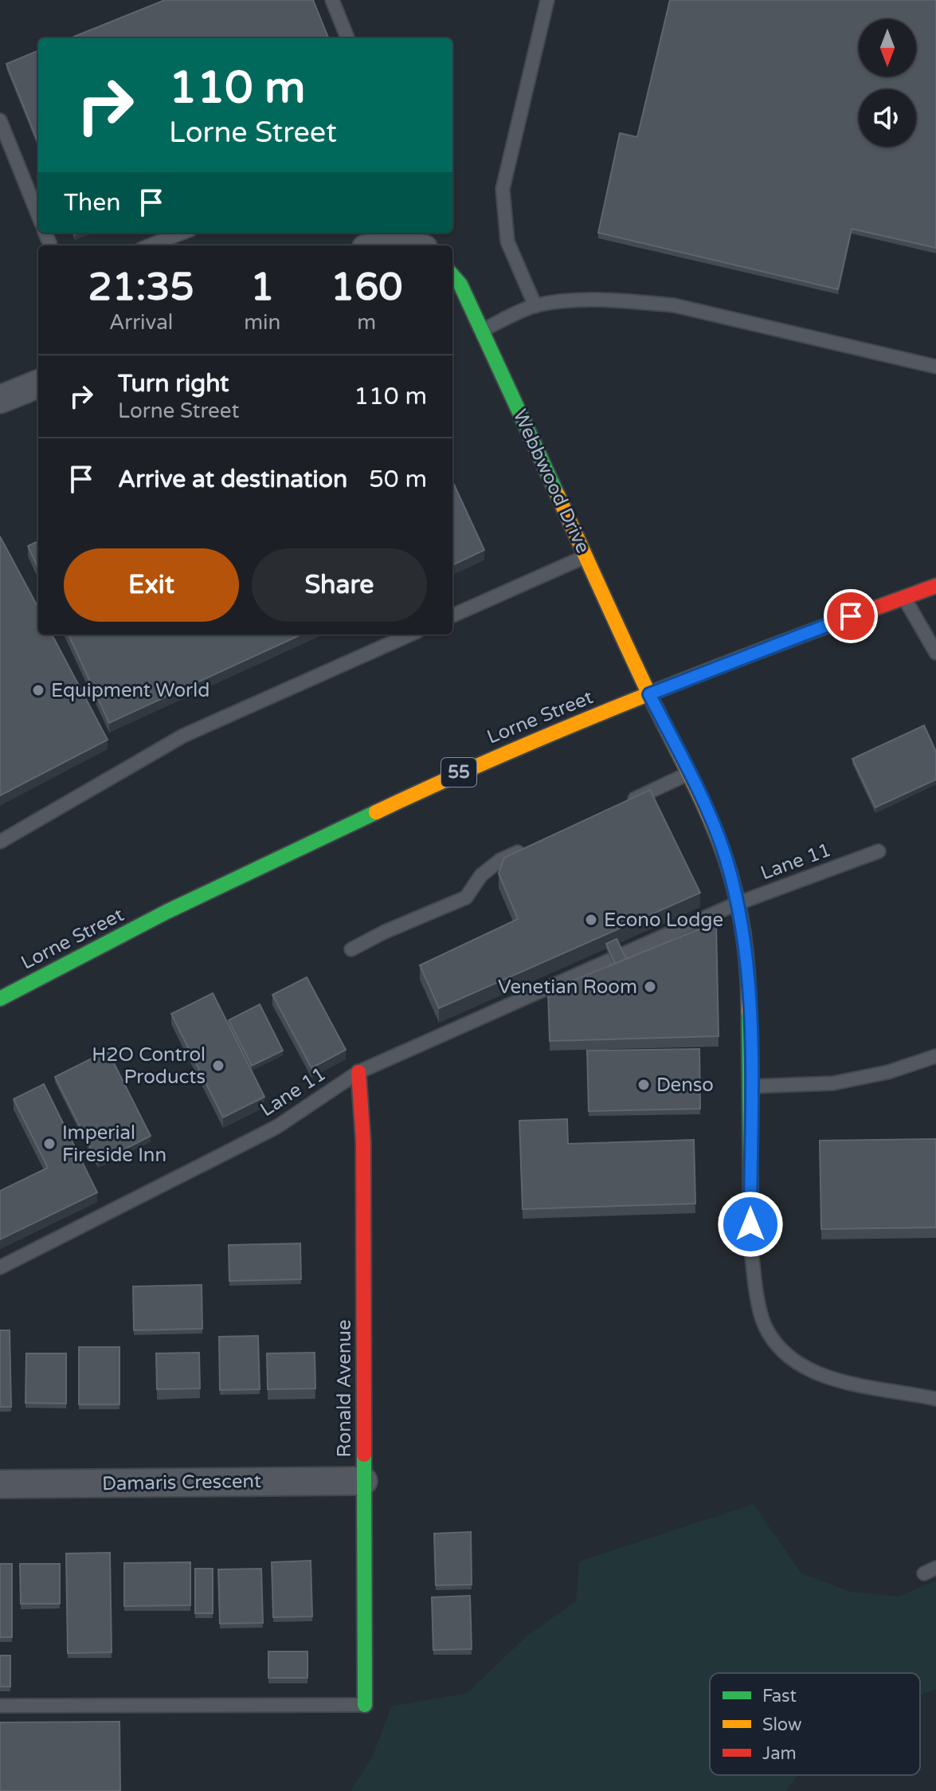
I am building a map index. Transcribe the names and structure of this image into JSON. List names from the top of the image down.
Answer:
{
  "streets": {
    "street": [
      "Webbwood Drive",
      "Lorne Street",
      "55",
      "Ronald Avenue",
      "Damaris Crescent"
    ],
    "lane": ["Lane 11"]
  },
  "crossings": [
    ["Webbwood Drive", "Lorne Street"],
    ["Webbwood Drive", "Lane 11"],
    ["Lane 11", "Ronald Avenue"],
    ["Ronald Avenue", "Damaris Crescent"]
  ],
  "places": [
    "Equipment World",
    "Econo Lodge",
    "Venetian Room",
    "H2O Control Products",
    "Denso",
    "Imperial Fireside Inn"
  ],
  "legend": ["Fast", "Slow", "Jam"],
  "north": "bottom",
  "page": {
    "turn": ["110 m", "Lorne Street"],
    "then": "Then",
    "eta": [
      "21:35",
      "Arrival",
      "1",
      "min",
      "160",
      "m"
    ],
    "list": [
      {
        "name": "Turn right",
        "note": "Lorne Street",
        "value": "110 m"
      },
      {
        "name": "Arrive at destination",
        "value": "50 m"
      }
    ],
    "buttons": ["Exit", "Share"]
  }
}
